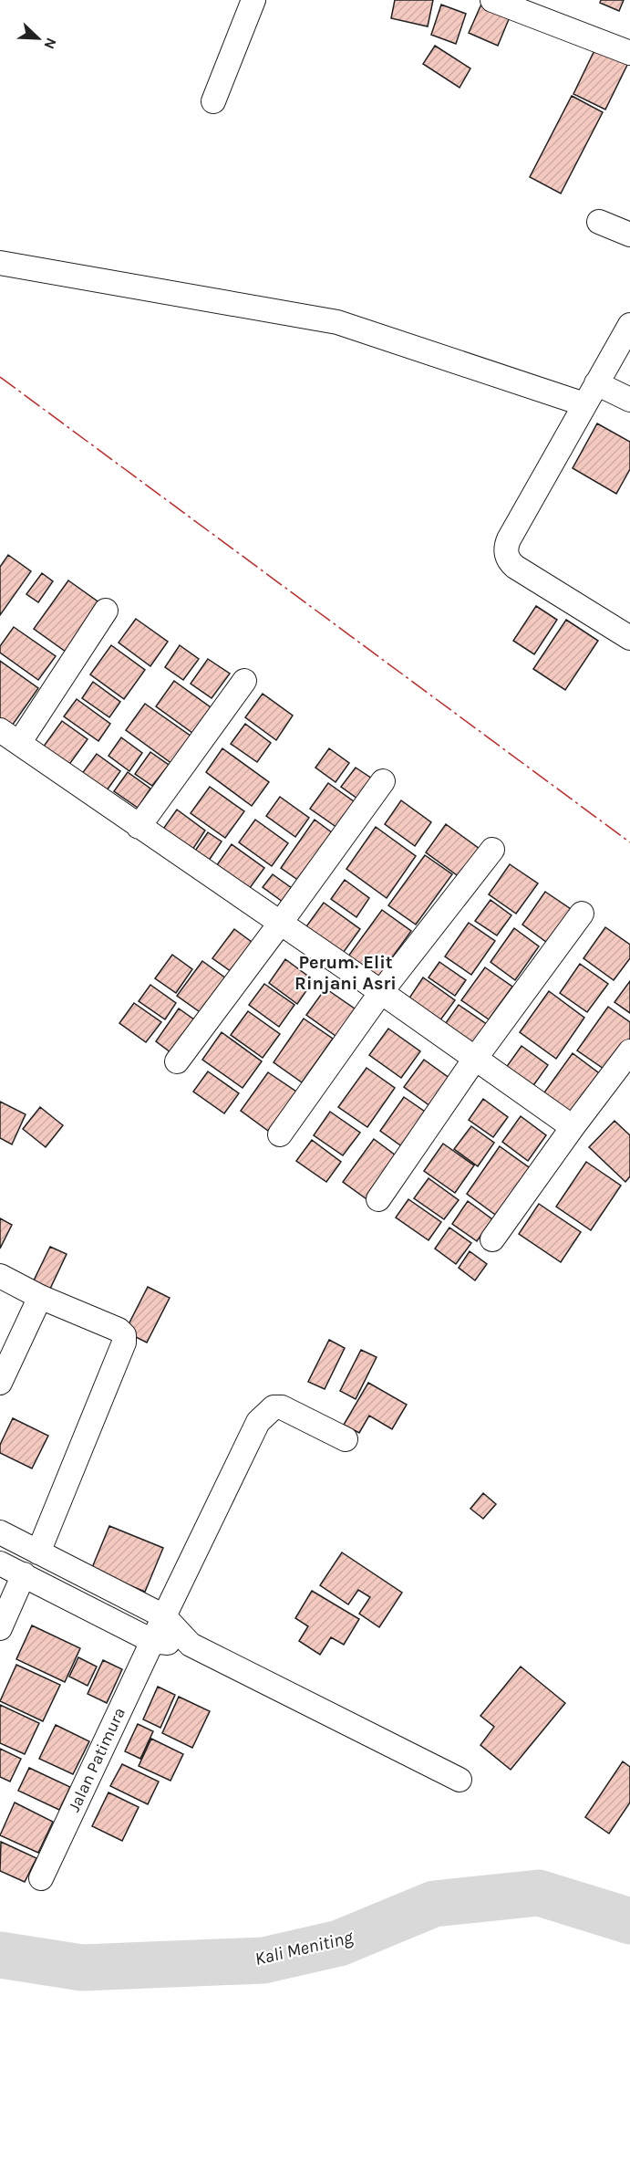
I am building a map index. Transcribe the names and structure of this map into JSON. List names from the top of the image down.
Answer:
{
  "streets": {
    "street": ["Jalan Patimura"]
  },
  "districts": ["Perum. Elit Rinjani Asri"],
  "water": ["Kali Meniting"],
  "north": "bottom right"
}
